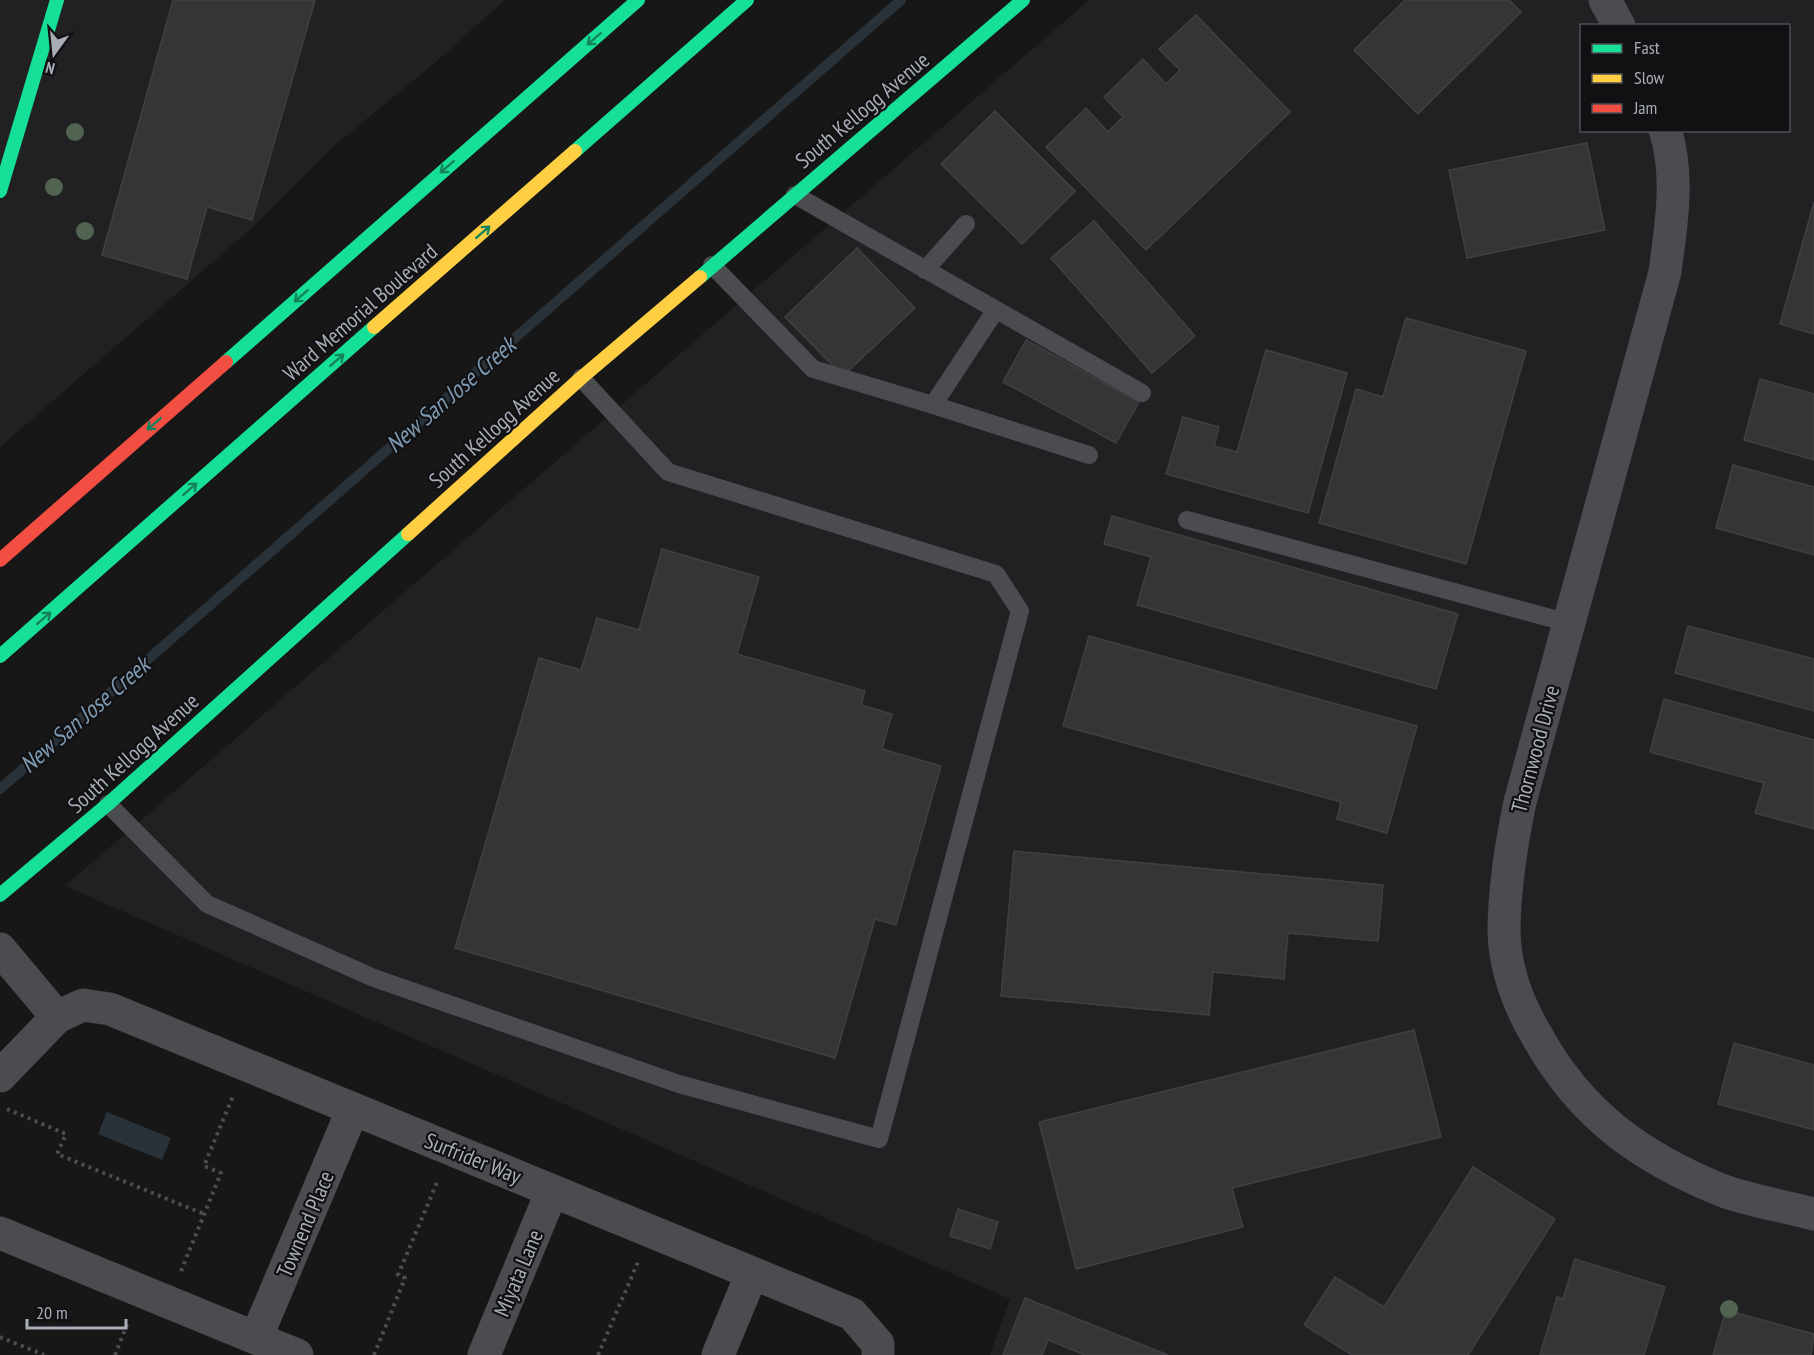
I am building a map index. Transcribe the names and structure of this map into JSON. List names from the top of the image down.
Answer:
{
  "streets": {
    "main road": ["South Kellogg Avenue", "Ward Memorial Boulevard"],
    "street": [
      "Thornwood Drive",
      "Surfrider Way",
      "Townend Place",
      "Miyata Lane"
    ]
  },
  "crossings": [
    ["Surfrider Way", "Townend Place"],
    ["Surfrider Way", "Miyata Lane"]
  ],
  "water": ["New San Jose Creek"],
  "legend": ["Fast", "Slow", "Jam"],
  "scale_bar": "20 m",
  "north": "bottom"
}
